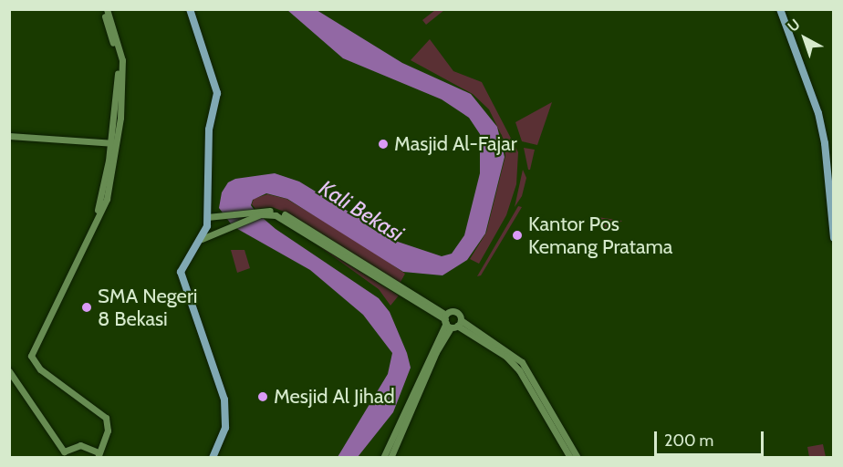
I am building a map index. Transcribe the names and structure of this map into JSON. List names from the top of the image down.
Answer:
{
  "water": ["Kali Bekasi"],
  "places": [
    "Masjid Al-Fajar",
    "Kantor Pos Kemang Pratama",
    "SMA Negeri 8 Bekasi",
    "Mesjid Al Jihad"
  ],
  "scale_bar": "200 m",
  "north": "top left"
}
